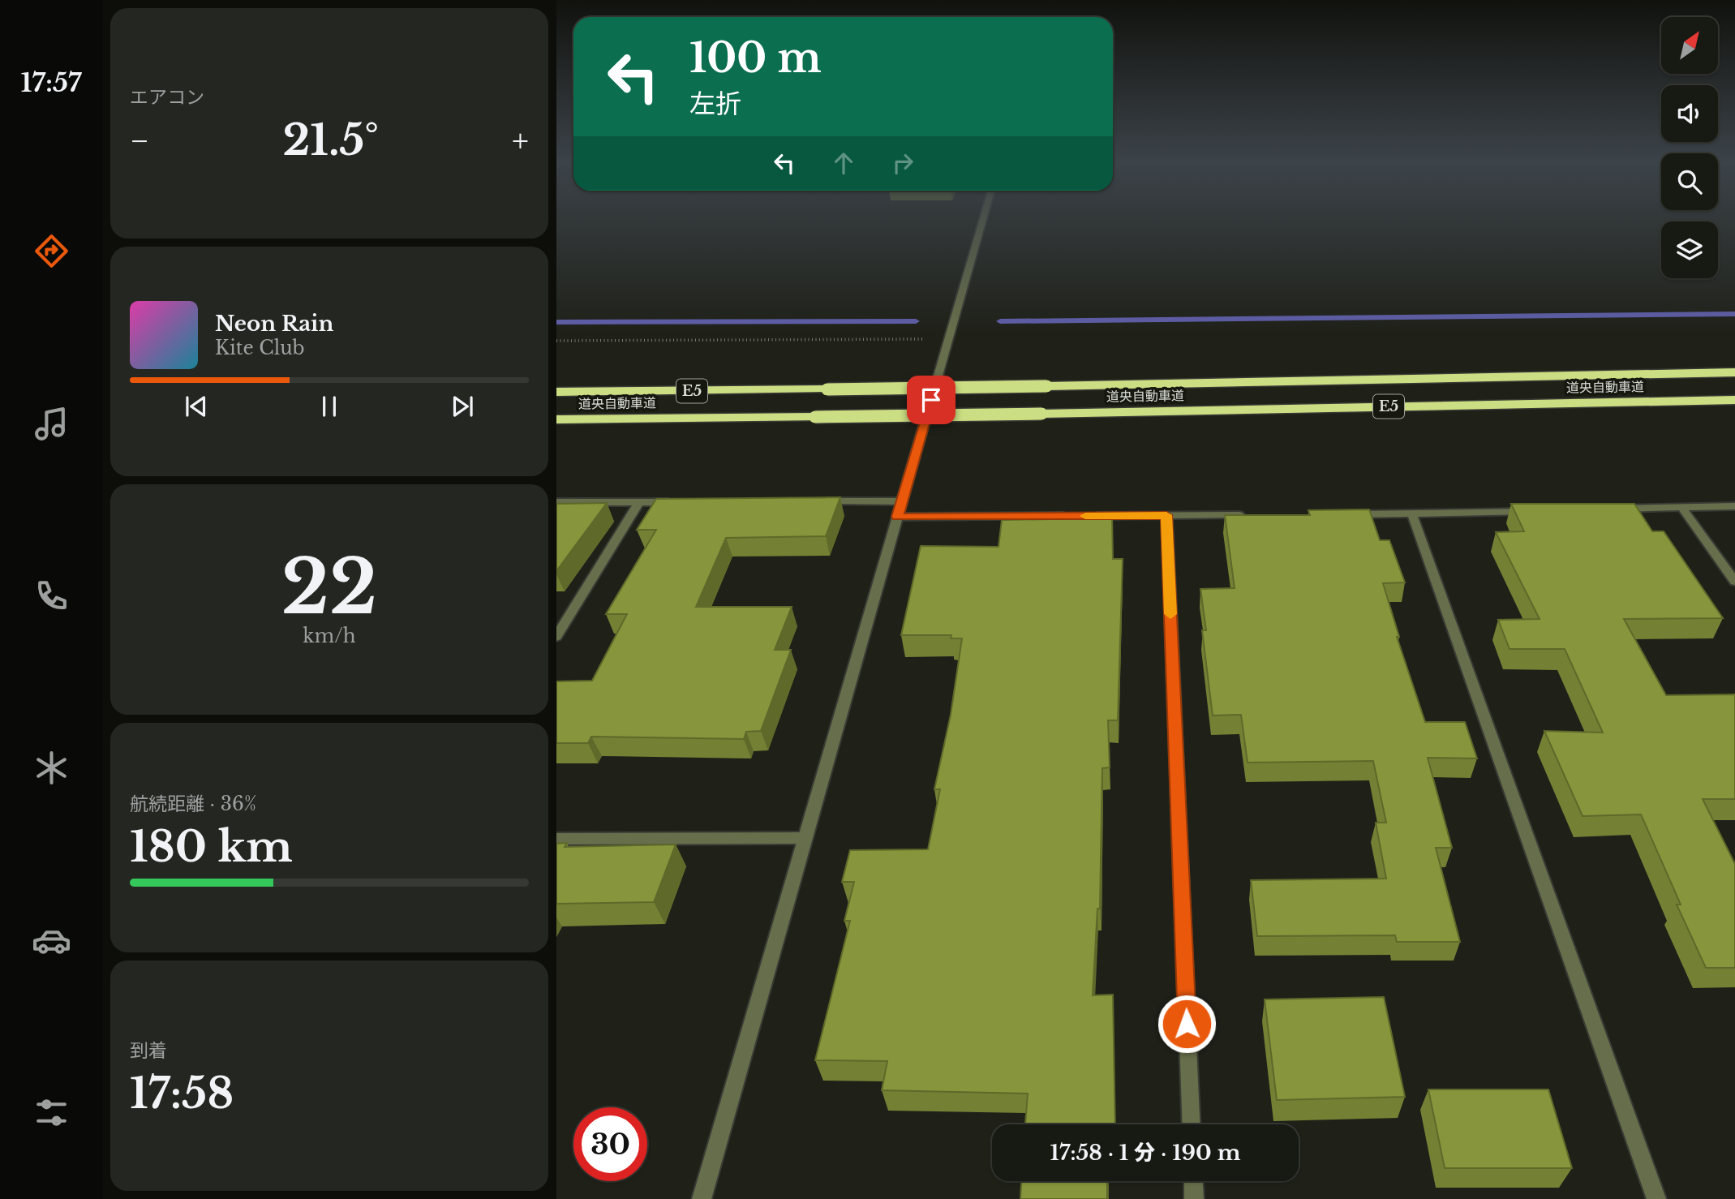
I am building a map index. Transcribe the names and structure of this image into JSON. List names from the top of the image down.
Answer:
{
  "streets": {
    "highway": ["道央自動車道", "E5"]
  },
  "north": "top right",
  "page": {
    "tabs": "17:57",
    "tile": [
      "エアコン",
      ["22", "km/h"],
      ["航続距離 · 36%", "180 km"],
      ["到着", "17:58"]
    ],
    "turn": ["100 m", "左折"],
    "heat": ["−", "21.5°", "+"],
    "song": ["Neon Rain", "Kite Club"],
    "limit": "30",
    "trip": "17:58 · 1 分 · 190 m"
  }
}
